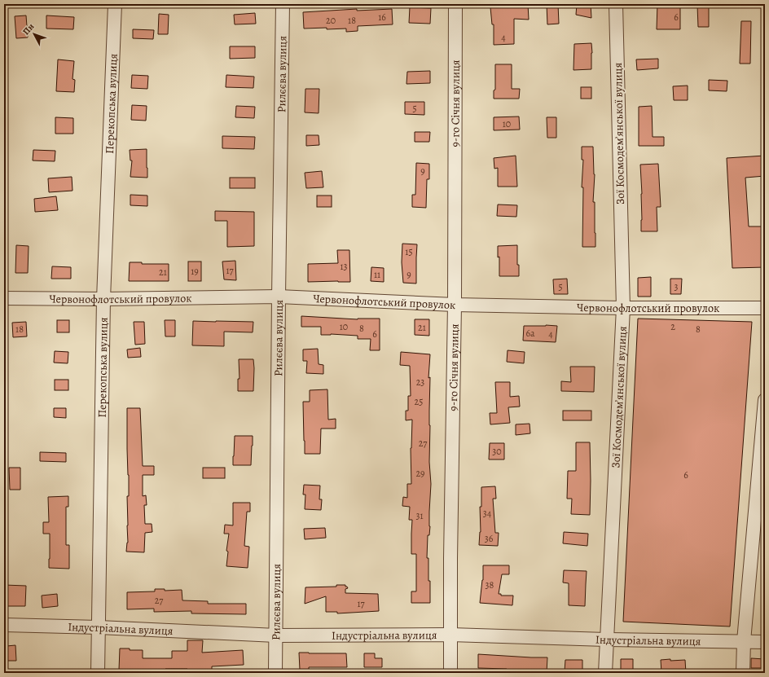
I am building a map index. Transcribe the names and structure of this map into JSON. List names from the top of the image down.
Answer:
{
  "streets": {
    "street": [
      "Рилєєва вулиця",
      "Перекопська вулиця",
      "9-го Січня вулиця",
      "Зої Космодем’янської вулиця",
      "Червонофлотський провулок",
      "Індустріальна вулиця"
    ]
  },
  "crossings": [
    ["Рилєєва вулиця", "Червонофлотський провулок"],
    ["Рилєєва вулиця", "Індустріальна вулиця"],
    ["Перекопська вулиця", "Червонофлотський провулок"],
    ["Перекопська вулиця", "Індустріальна вулиця"],
    ["9-го Січня вулиця", "Червонофлотський провулок"],
    ["9-го Січня вулиця", "Індустріальна вулиця"],
    ["Зої Космодем’янської вулиця", "Червонофлотський провулок"],
    ["Зої Космодем’янської вулиця", "Індустріальна вулиця"]
  ],
  "house_numbers": [
    "16",
    "6",
    "20",
    "18",
    "4",
    "5",
    "10",
    "9",
    "15",
    "13",
    "17",
    "19",
    "21",
    "11",
    "9",
    "5",
    "3",
    "10",
    "2",
    "21",
    "8",
    "18",
    "8",
    "6а",
    "6",
    "4",
    "23",
    "25",
    "27",
    "30",
    "29",
    "6",
    "34",
    "31",
    "36",
    "38",
    "27",
    "17"
  ],
  "north": "top left"
}
